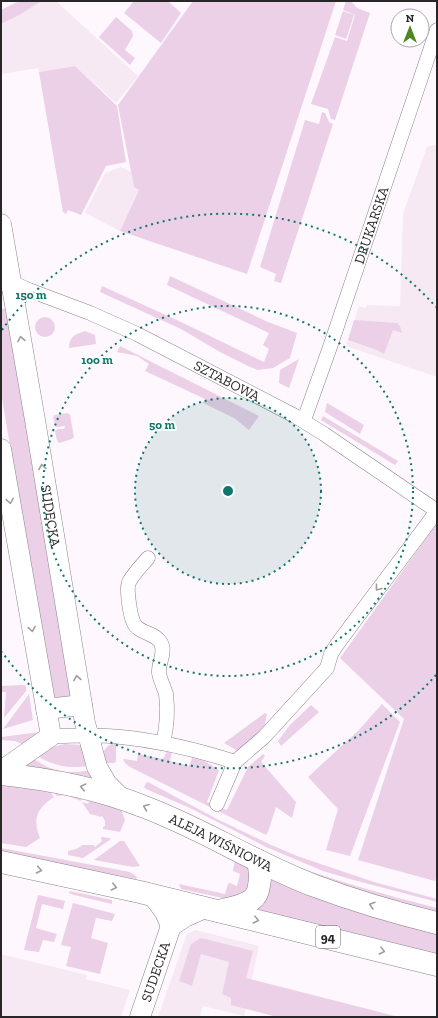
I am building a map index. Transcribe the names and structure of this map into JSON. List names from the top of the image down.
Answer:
{
  "streets": {
    "main road": ["ALEJA WIŚNIOWA", "94"],
    "street": ["DRUKARSKA", "SZTABOWA", "SUDECKA"]
  },
  "crossings": [
    ["DRUKARSKA", "SZTABOWA"],
    ["SZTABOWA", "SUDECKA"],
    ["SUDECKA", "ALEJA WIŚNIOWA"],
    ["SUDECKA", "94"]
  ],
  "north": "top",
  "rings": ["150 m", "100 m", "50 m"]
}
